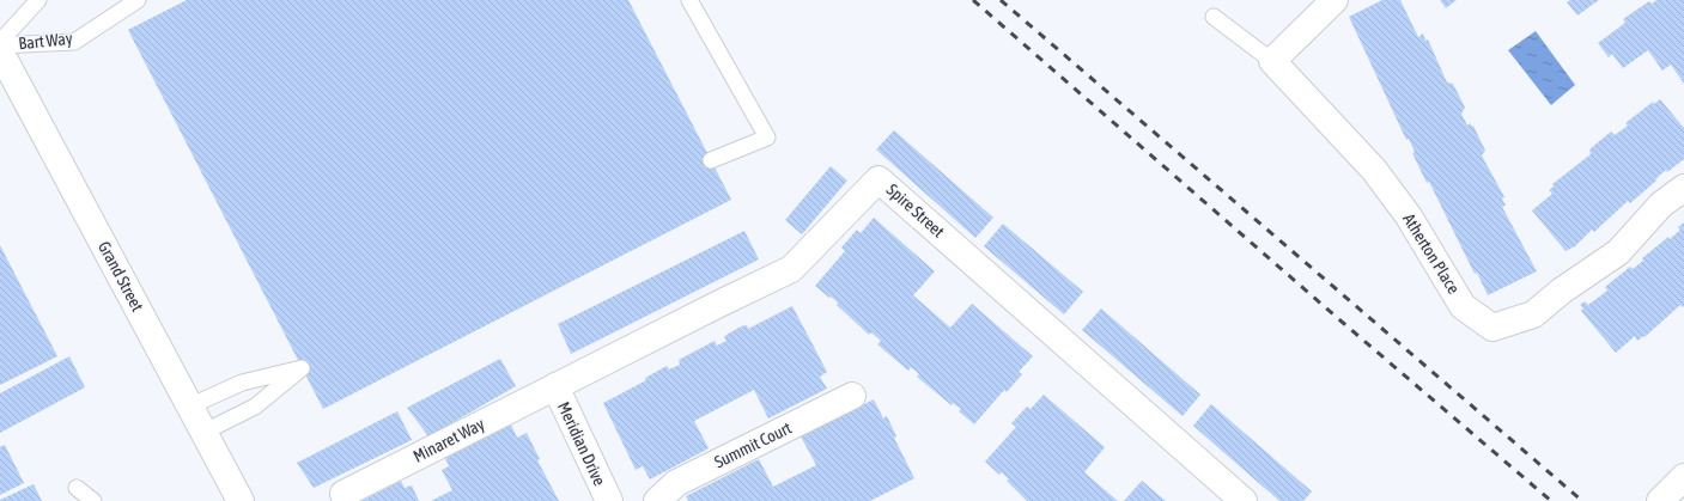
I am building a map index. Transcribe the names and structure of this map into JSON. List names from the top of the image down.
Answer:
{
  "streets": {
    "street": [
      "Spire Street",
      "Atherton Place",
      "Grand Street",
      "Minaret Way",
      "Meridian Drive",
      "Summit Court"
    ],
    "lane": ["Bart Way"]
  },
  "crossings": [
    ["Spire Street", "Minaret Way"],
    ["Spire Street", "Meridian Drive"],
    ["Minaret Way", "Meridian Drive"]
  ]
}
